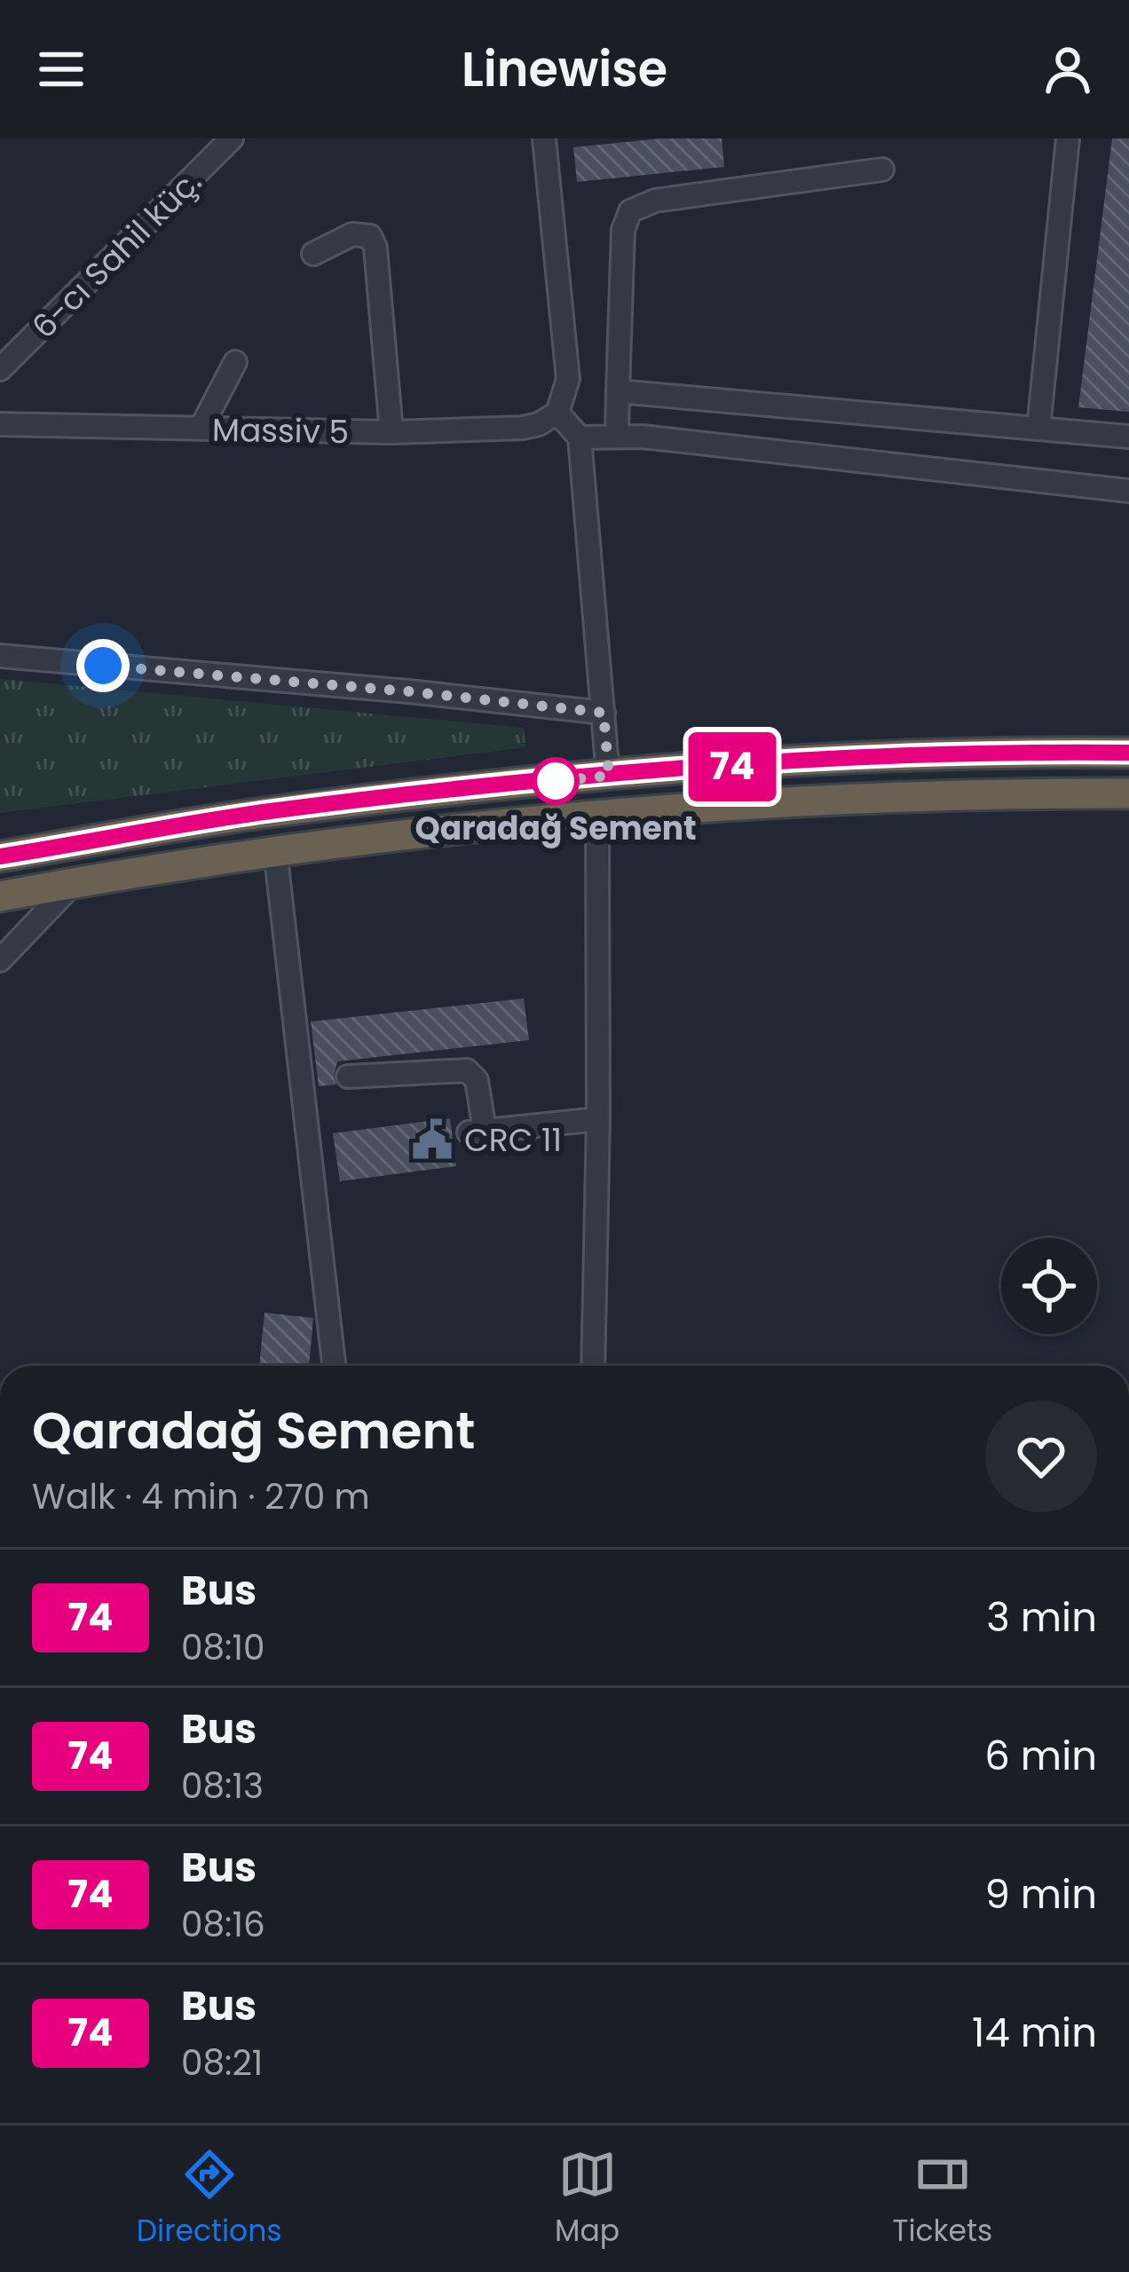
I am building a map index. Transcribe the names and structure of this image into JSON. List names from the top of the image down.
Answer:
{
  "streets": {
    "street": ["6-cı Sahil küç.", "Massiv 5"]
  },
  "places": {
    "other": ["Qaradağ Sement"],
    "public building": ["CRC 11"]
  },
  "lines": ["bus line 74"],
  "page": {
    "header": "Linewise",
    "on_map": "74",
    "heading": ["Qaradağ Sement", "Walk · 4 min · 270 m"],
    "list": [
      {
        "mark": "74",
        "name": "Bus",
        "note": "08:10",
        "value": "3 min"
      },
      {
        "mark": "74",
        "name": "Bus",
        "note": "08:13",
        "value": "6 min"
      },
      {
        "mark": "74",
        "name": "Bus",
        "note": "08:16",
        "value": "9 min"
      },
      {
        "mark": "74",
        "name": "Bus",
        "note": "08:21",
        "value": "14 min"
      }
    ],
    "tabs": ["Directions", "Map", "Tickets"]
  }
}
